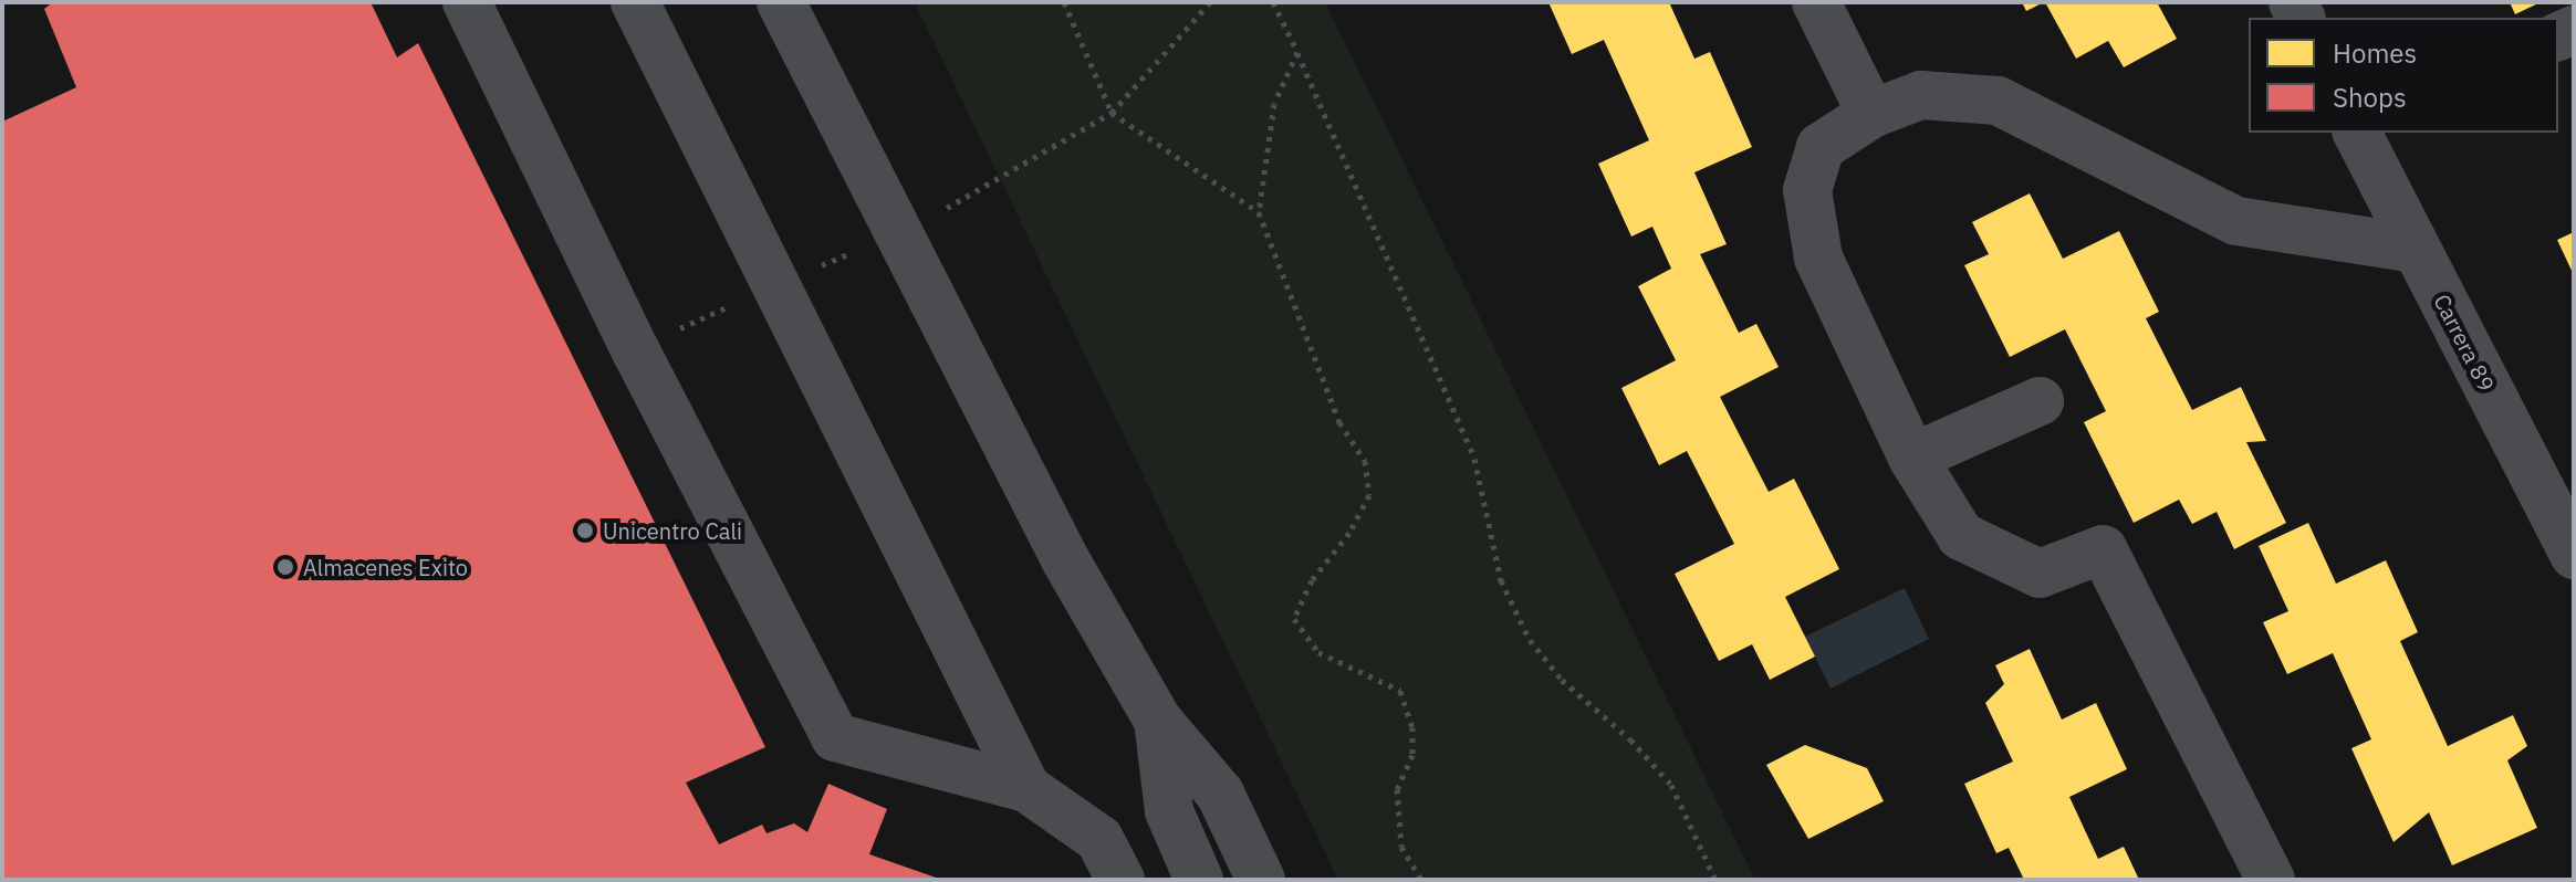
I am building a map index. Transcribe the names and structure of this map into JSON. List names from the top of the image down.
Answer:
{
  "streets": {
    "street": ["Carrera 89"]
  },
  "places": ["Unicentro Cali", "Almacenes Exito"],
  "legend": ["Homes", "Shops"]
}
